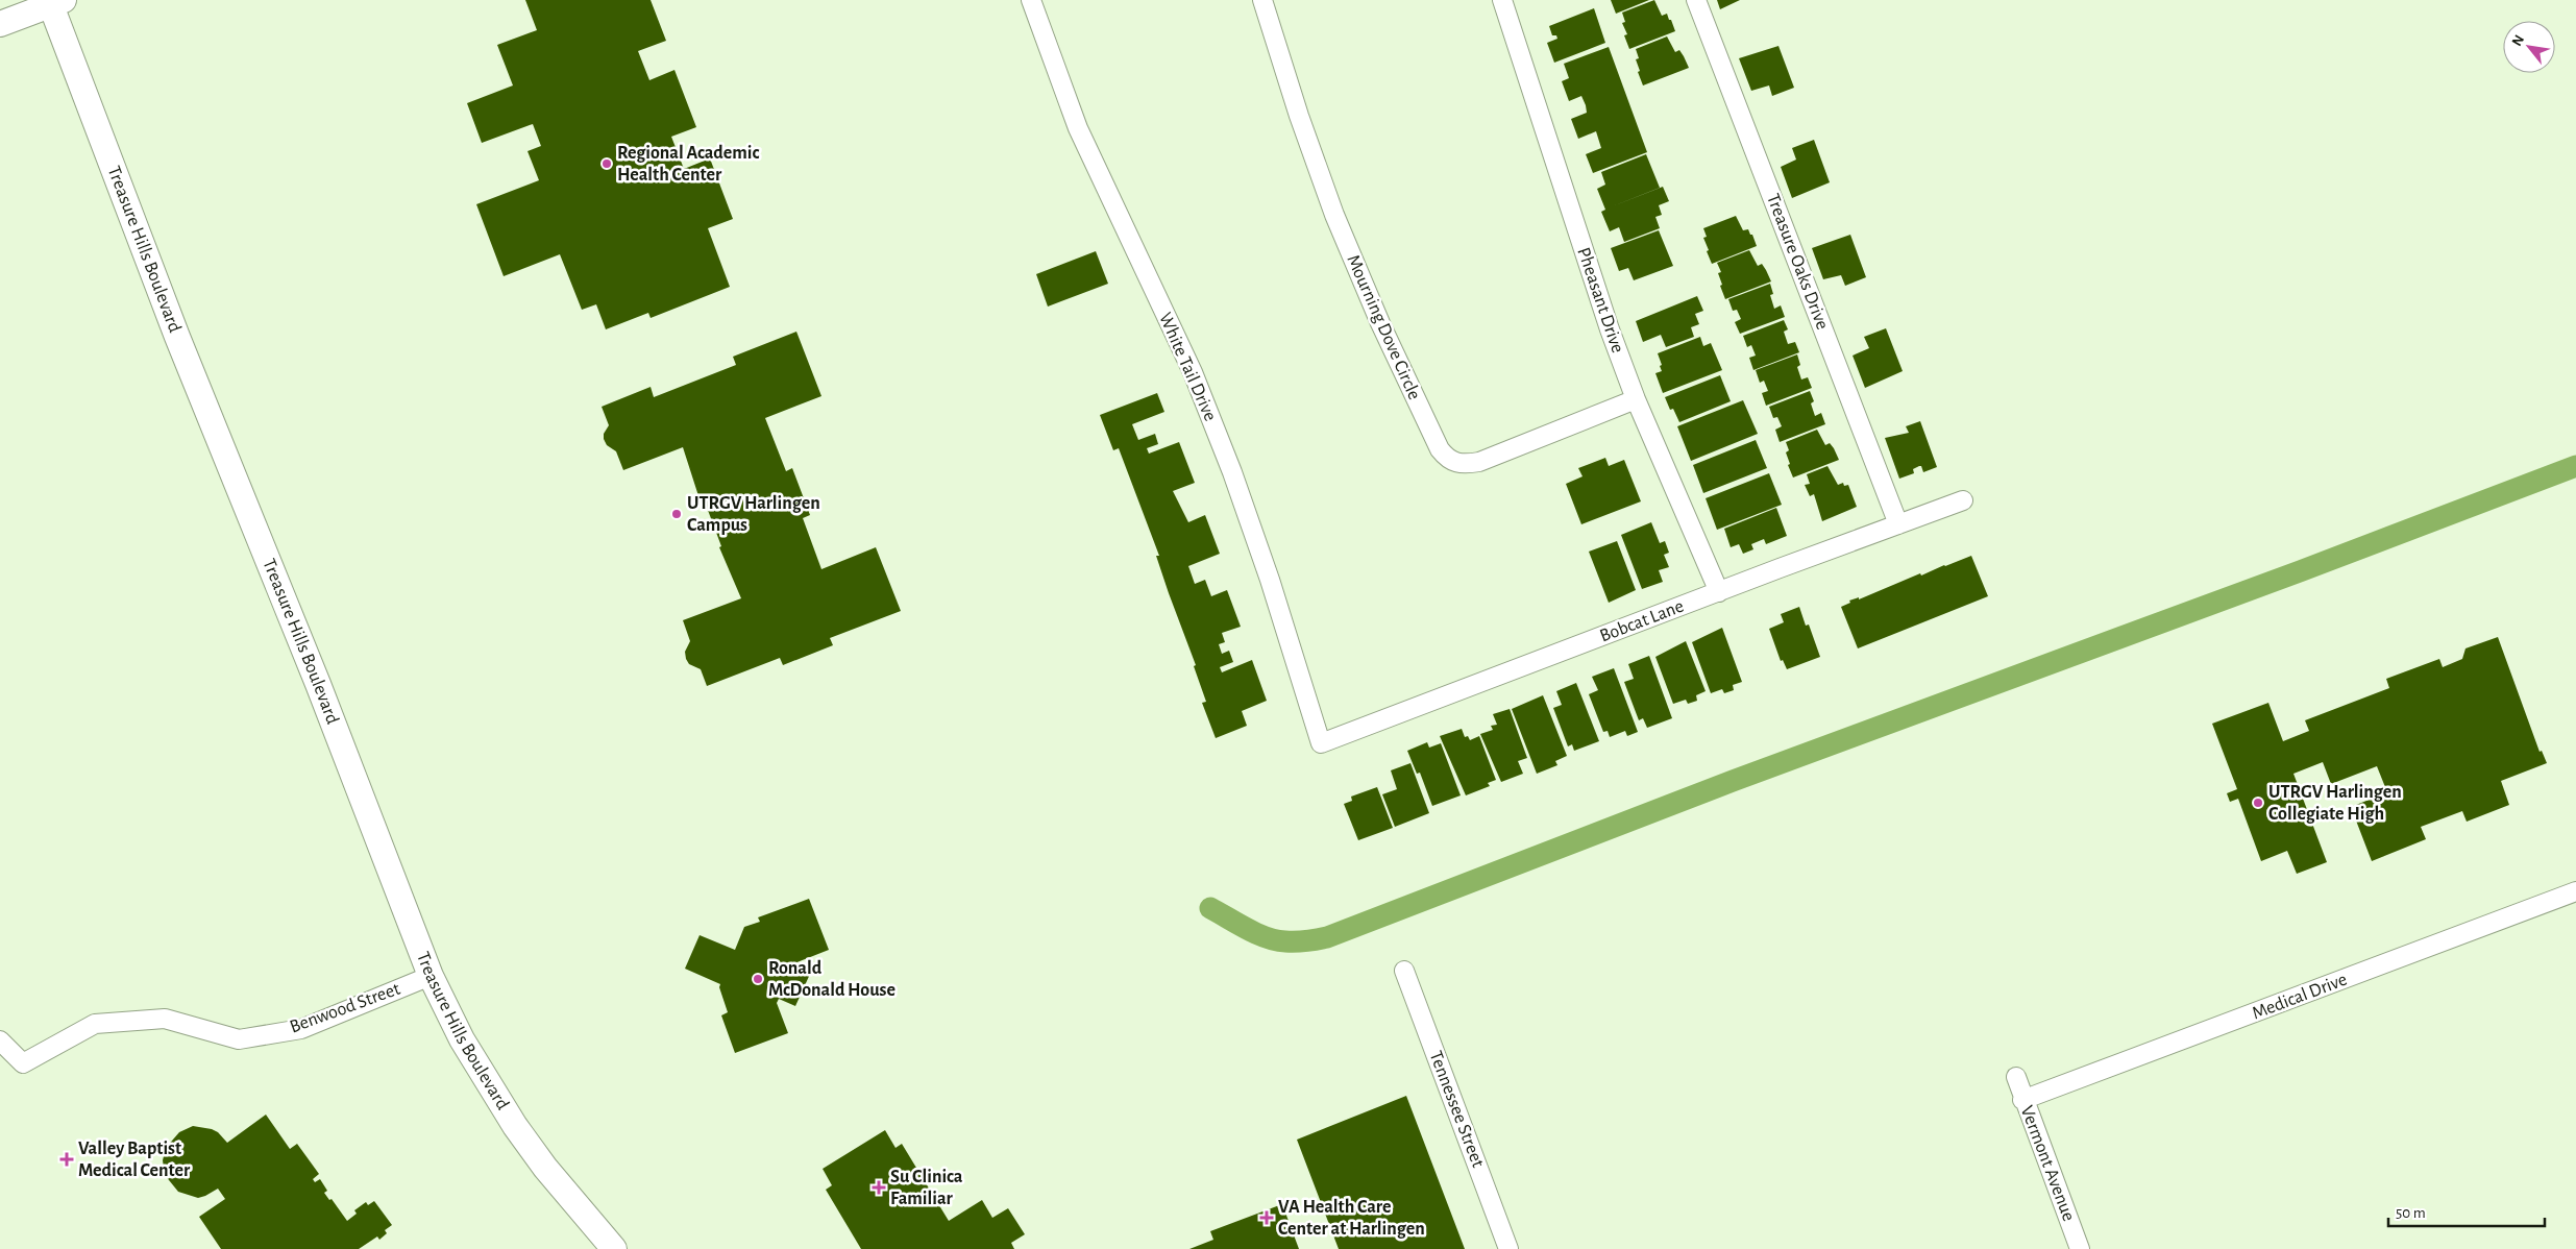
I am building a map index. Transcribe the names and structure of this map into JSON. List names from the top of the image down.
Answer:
{
  "streets": {
    "street": [
      "Treasure Hills Boulevard",
      "Treasure Oaks Drive",
      "Pheasant Drive",
      "Mourning Dove Circle",
      "White Tail Drive",
      "Bobcat Lane",
      "Medical Drive",
      "Benwood Street",
      "Tennessee Street",
      "Vermont Avenue"
    ]
  },
  "crossings": [
    ["Treasure Hills Boulevard", "Benwood Street"],
    ["Treasure Oaks Drive", "Bobcat Lane"],
    ["Pheasant Drive", "Mourning Dove Circle"],
    ["Pheasant Drive", "Bobcat Lane"],
    ["White Tail Drive", "Bobcat Lane"],
    ["Medical Drive", "Vermont Avenue"]
  ],
  "places": {
    "other": [
      "Regional Academic Health Center",
      "UTRGV Harlingen Campus",
      "UTRGV Harlingen Collegiate High",
      "Ronald McDonald House"
    ],
    "health": ["Valley Baptist Medical Center", "Su Clinica Familiar", "VA Health Care Center at Harlingen"]
  },
  "scale_bar": "50 m",
  "north": "top left"
}
